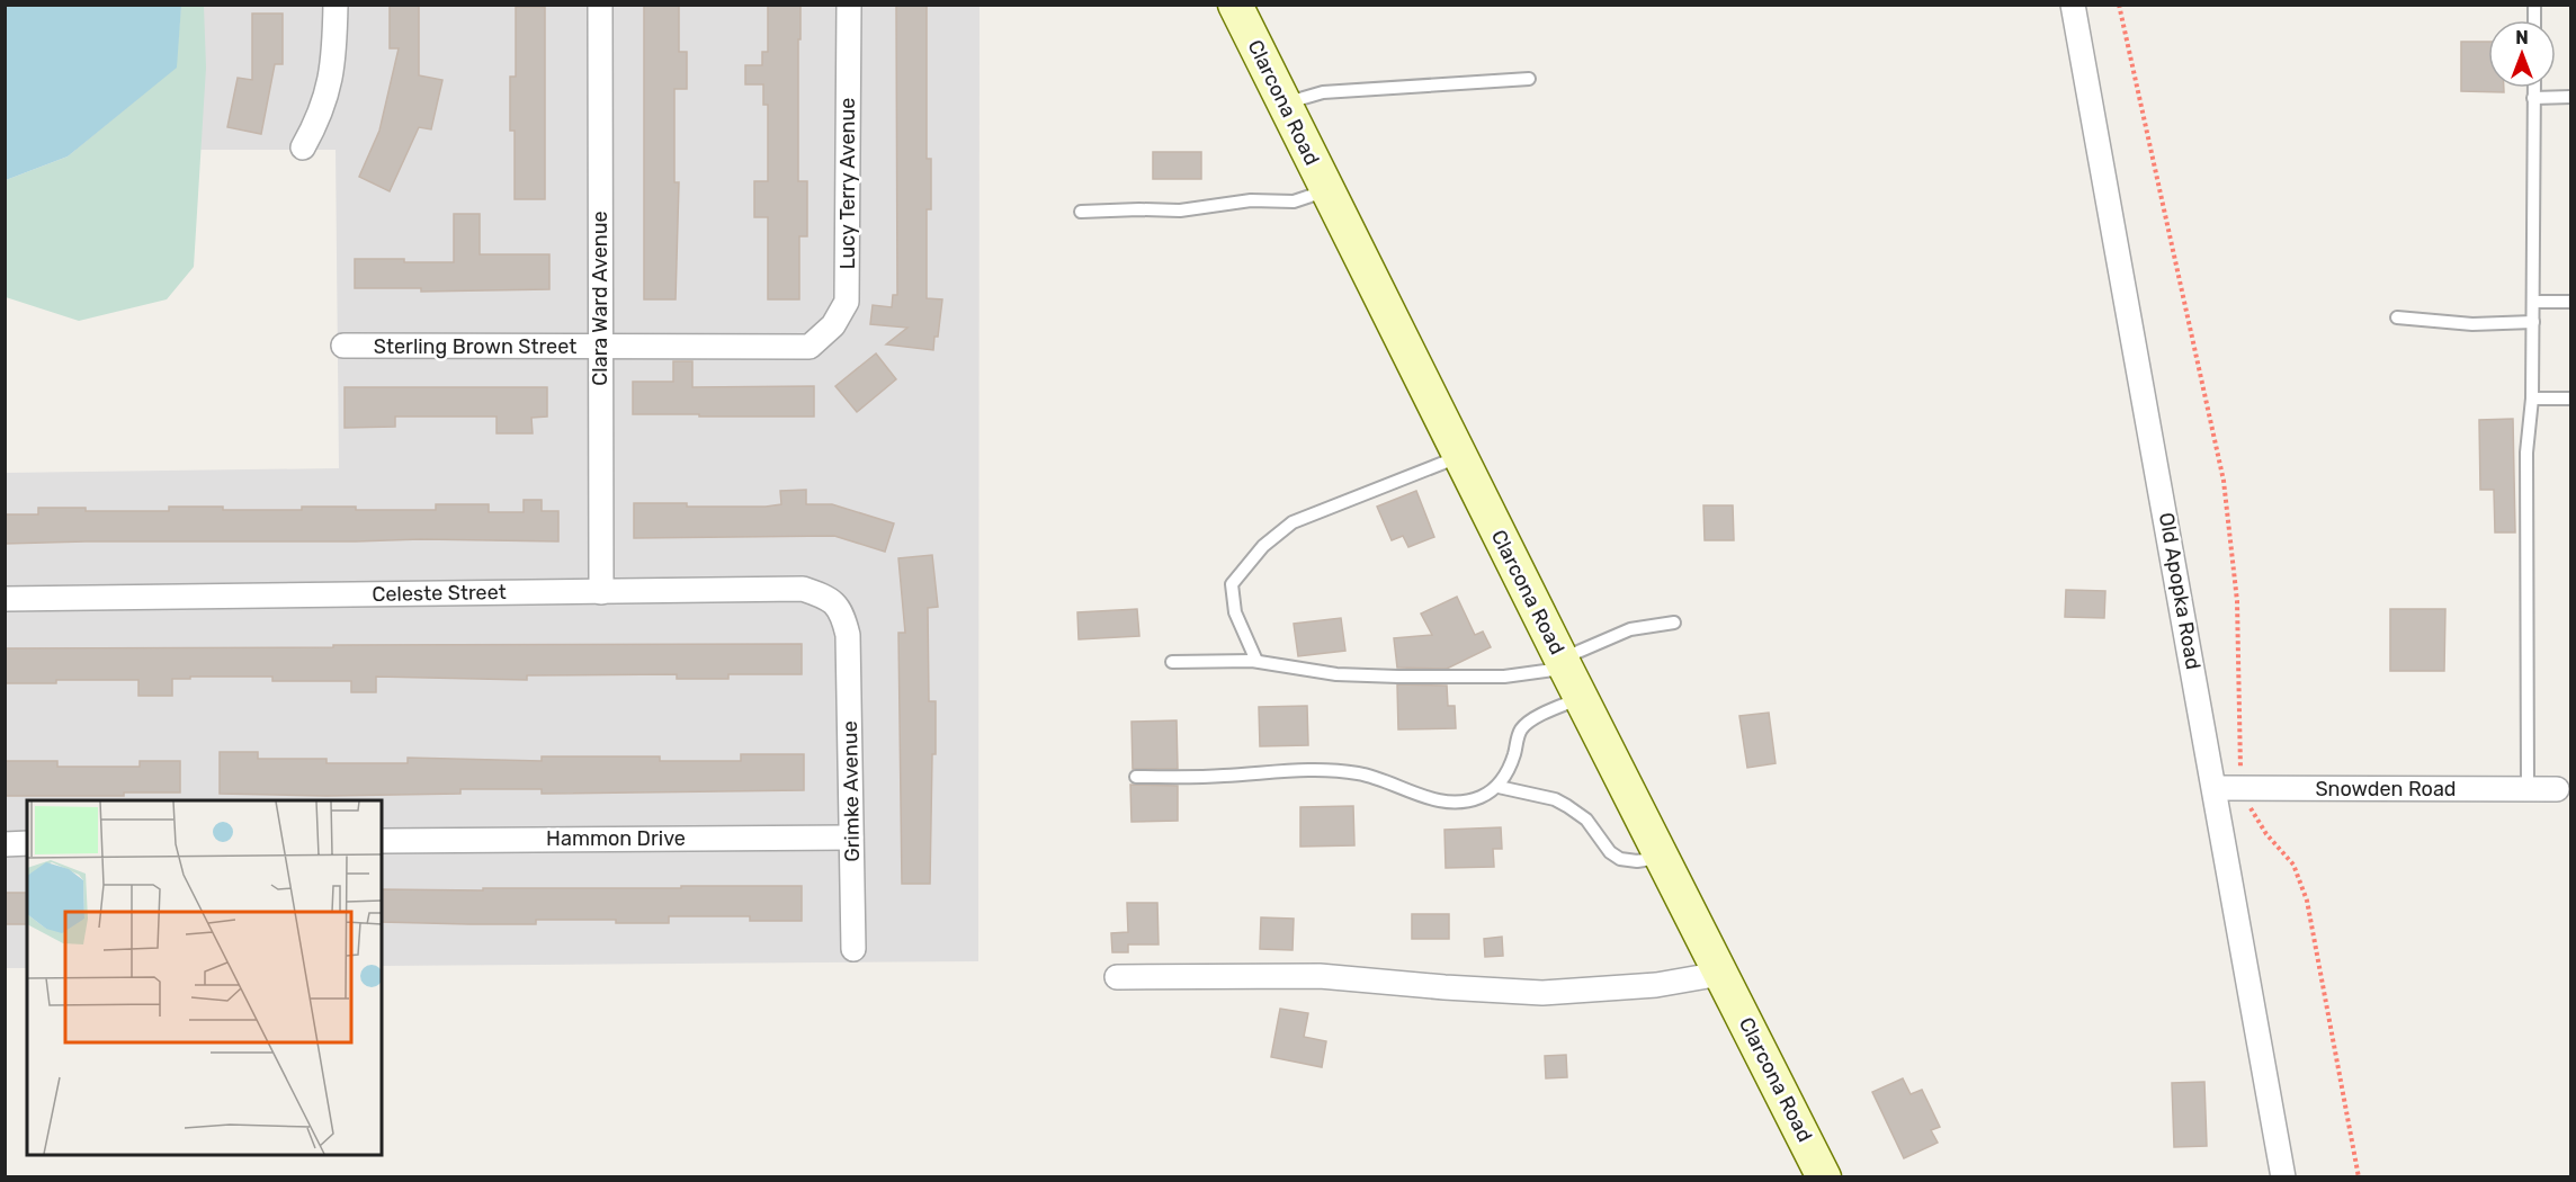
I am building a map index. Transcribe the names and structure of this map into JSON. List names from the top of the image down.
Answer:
{
  "streets": {
    "main road": ["Clarcona Road"],
    "street": [
      "Lucy Terry Avenue",
      "Clara Ward Avenue",
      "Sterling Brown Street",
      "Old Apopka Road",
      "Celeste Street",
      "Snowden Road",
      "Grimke Avenue",
      "Hammon Drive"
    ]
  },
  "crossings": [
    ["Lucy Terry Avenue", "Sterling Brown Street"],
    ["Clara Ward Avenue", "Sterling Brown Street"],
    ["Clara Ward Avenue", "Celeste Street"],
    ["Old Apopka Road", "Snowden Road"],
    ["Celeste Street", "Grimke Avenue"],
    ["Grimke Avenue", "Hammon Drive"]
  ],
  "north": "top"
}
